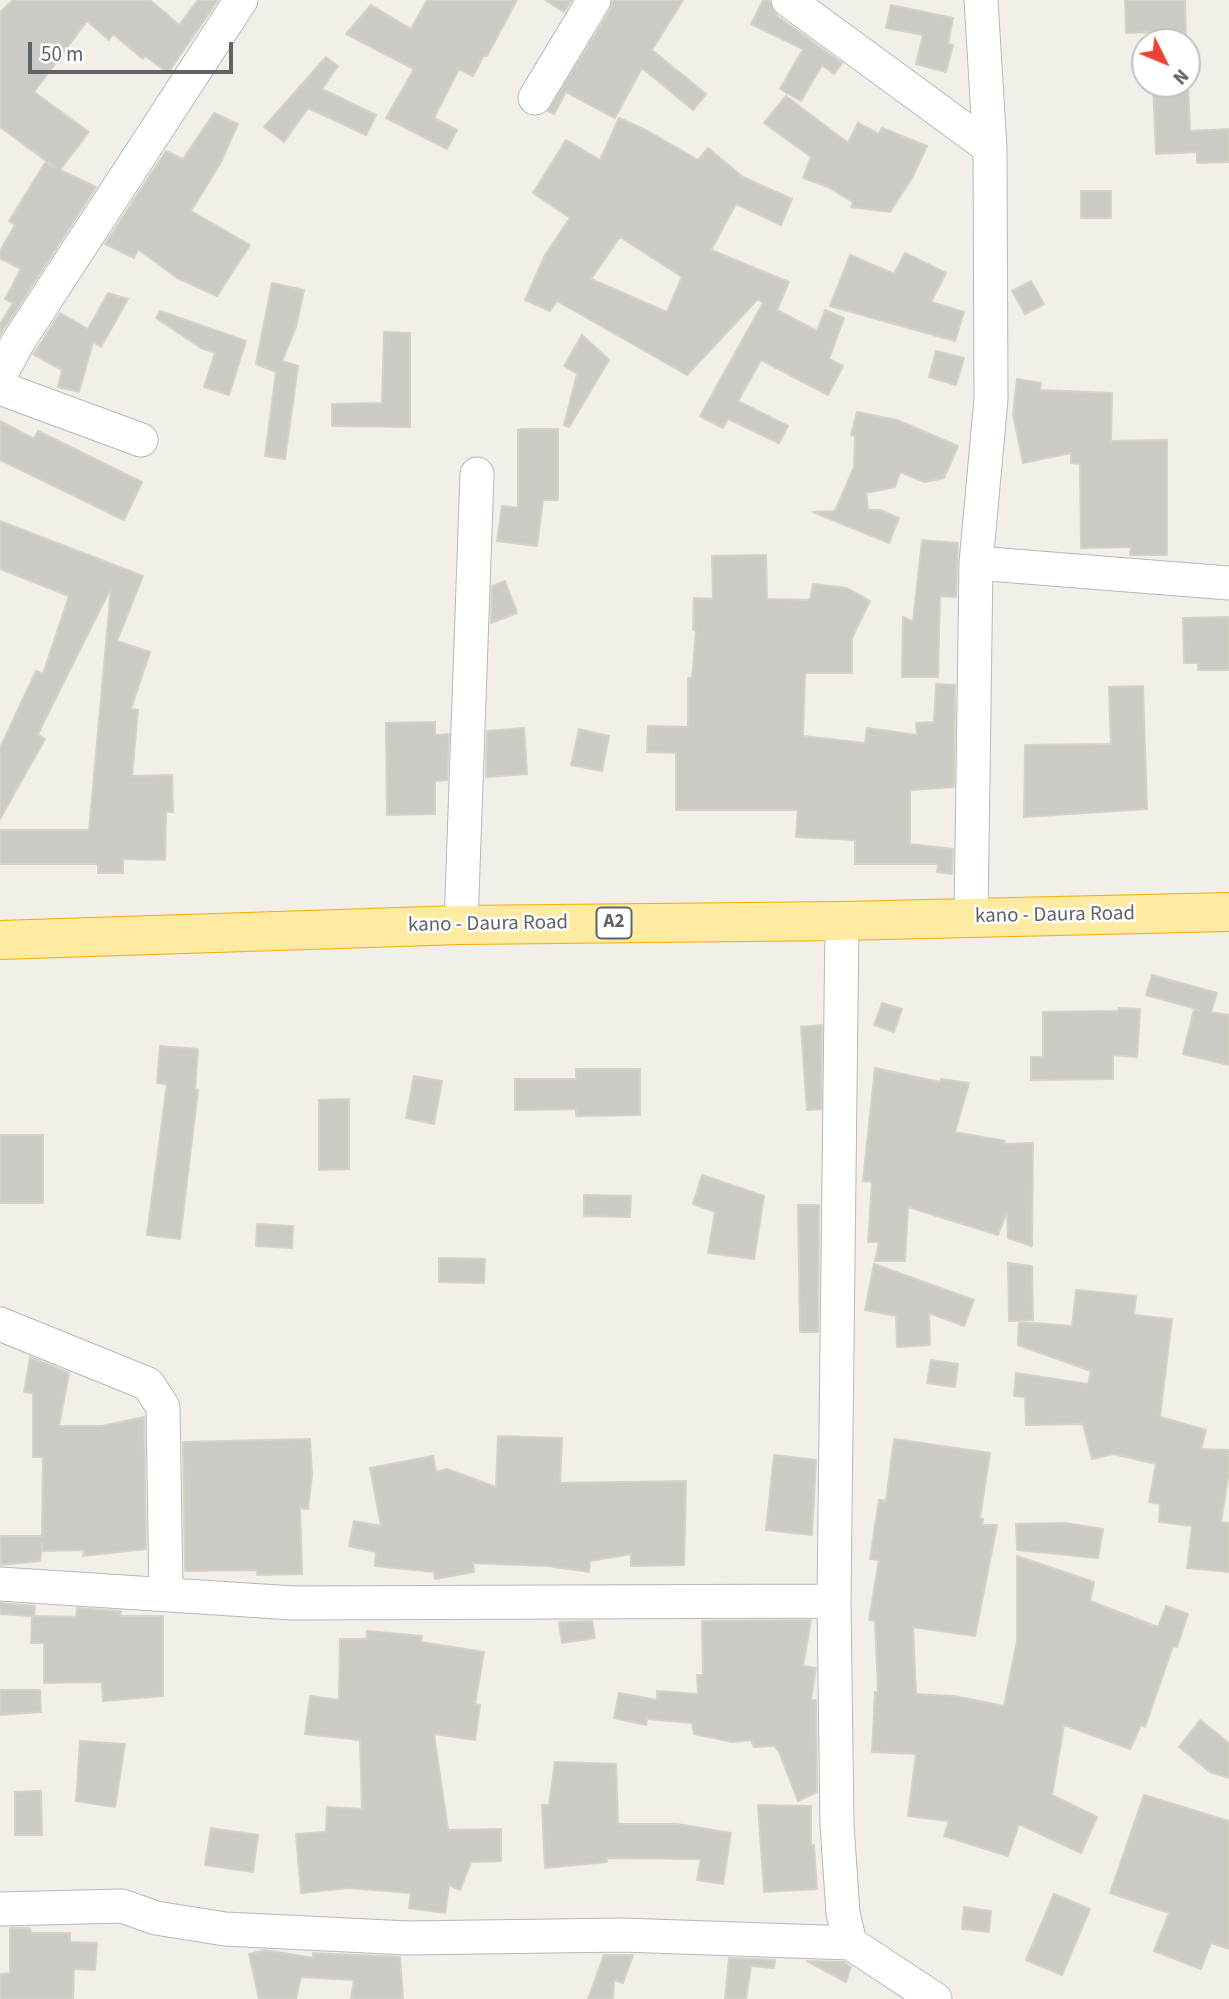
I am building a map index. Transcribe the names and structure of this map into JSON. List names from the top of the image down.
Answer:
{
  "streets": {
    "highway": ["kano - Daura Road", "A2"]
  },
  "scale_bar": "50 m",
  "north": "bottom right"
}
